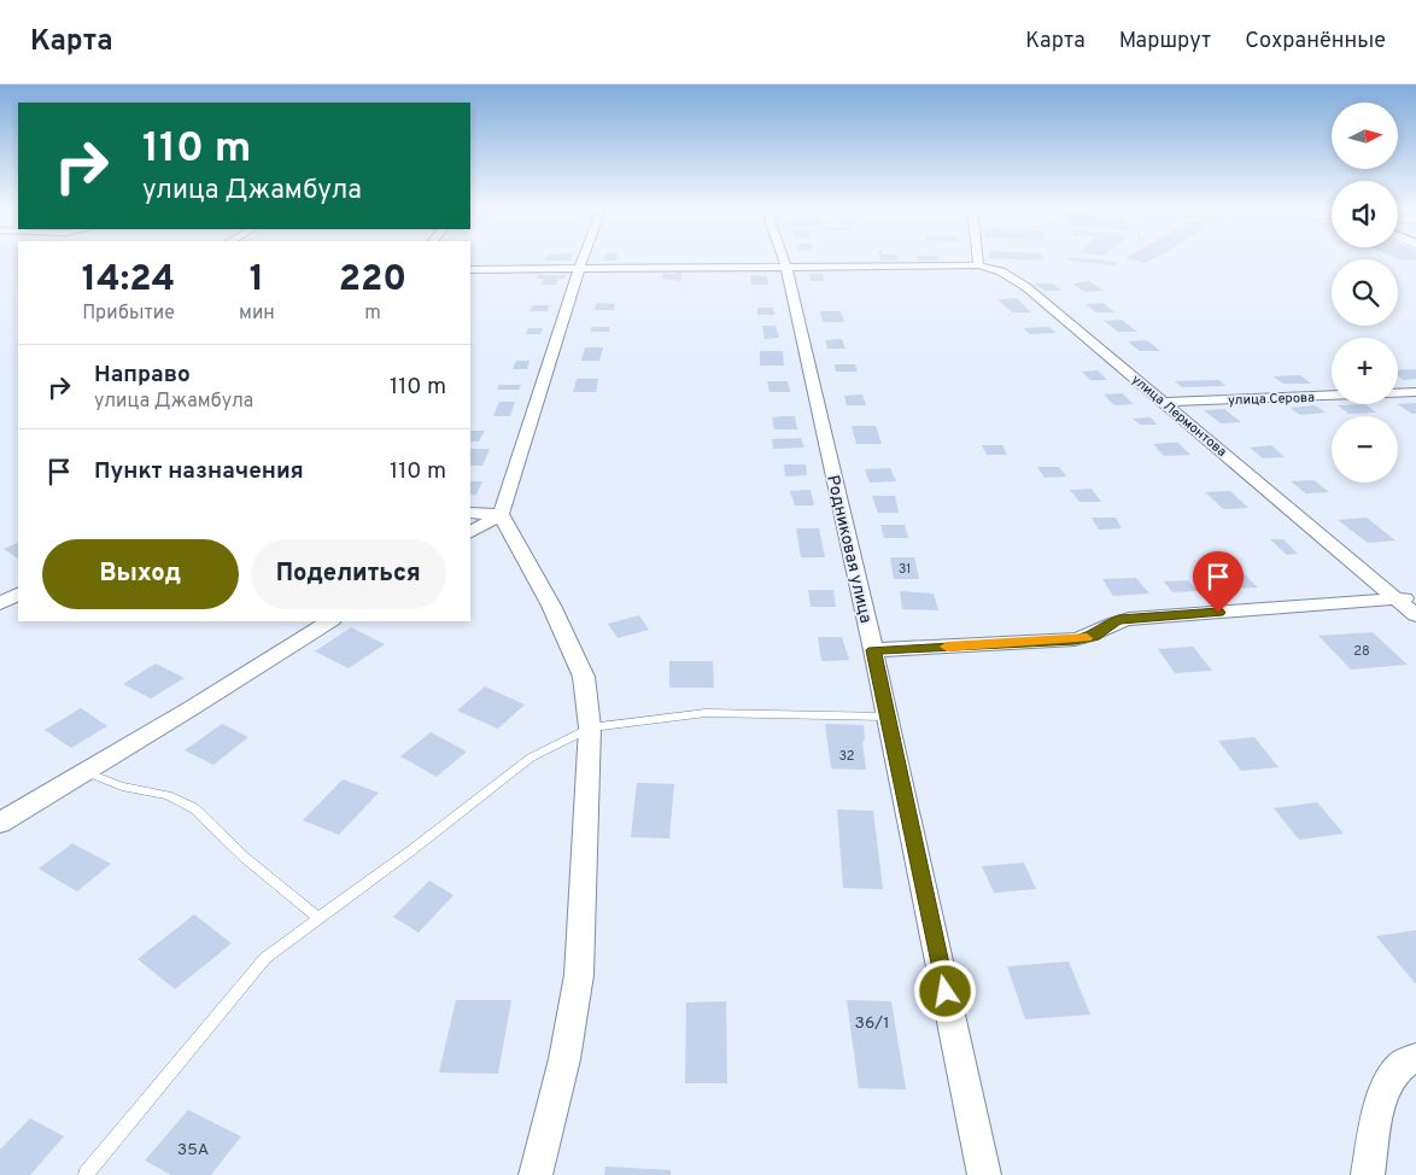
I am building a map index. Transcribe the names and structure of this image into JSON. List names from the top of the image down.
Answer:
{
  "streets": {
    "street": ["улица Серова", "улица Лермонтова", "Родниковая улица"]
  },
  "crossings": [
    ["улица Серова", "улица Лермонтова"]
  ],
  "house_numbers": [
    "31",
    "28",
    "32",
    "36/1",
    "35А"
  ],
  "north": "right",
  "page": {
    "header": "Карта",
    "nav": ["Карта", "Маршрут", "Сохранённые"],
    "map_buttons": ["+", "−"],
    "turn": ["110 m", "улица Джамбула"],
    "eta": [
      "14:24",
      "Прибытие",
      "1",
      "мин",
      "220",
      "m"
    ],
    "list": [
      {
        "name": "Направо",
        "note": "улица Джамбула",
        "value": "110 m"
      },
      {
        "name": "Пункт назначения",
        "value": "110 m"
      }
    ],
    "buttons": ["Выход", "Поделиться"]
  }
}
